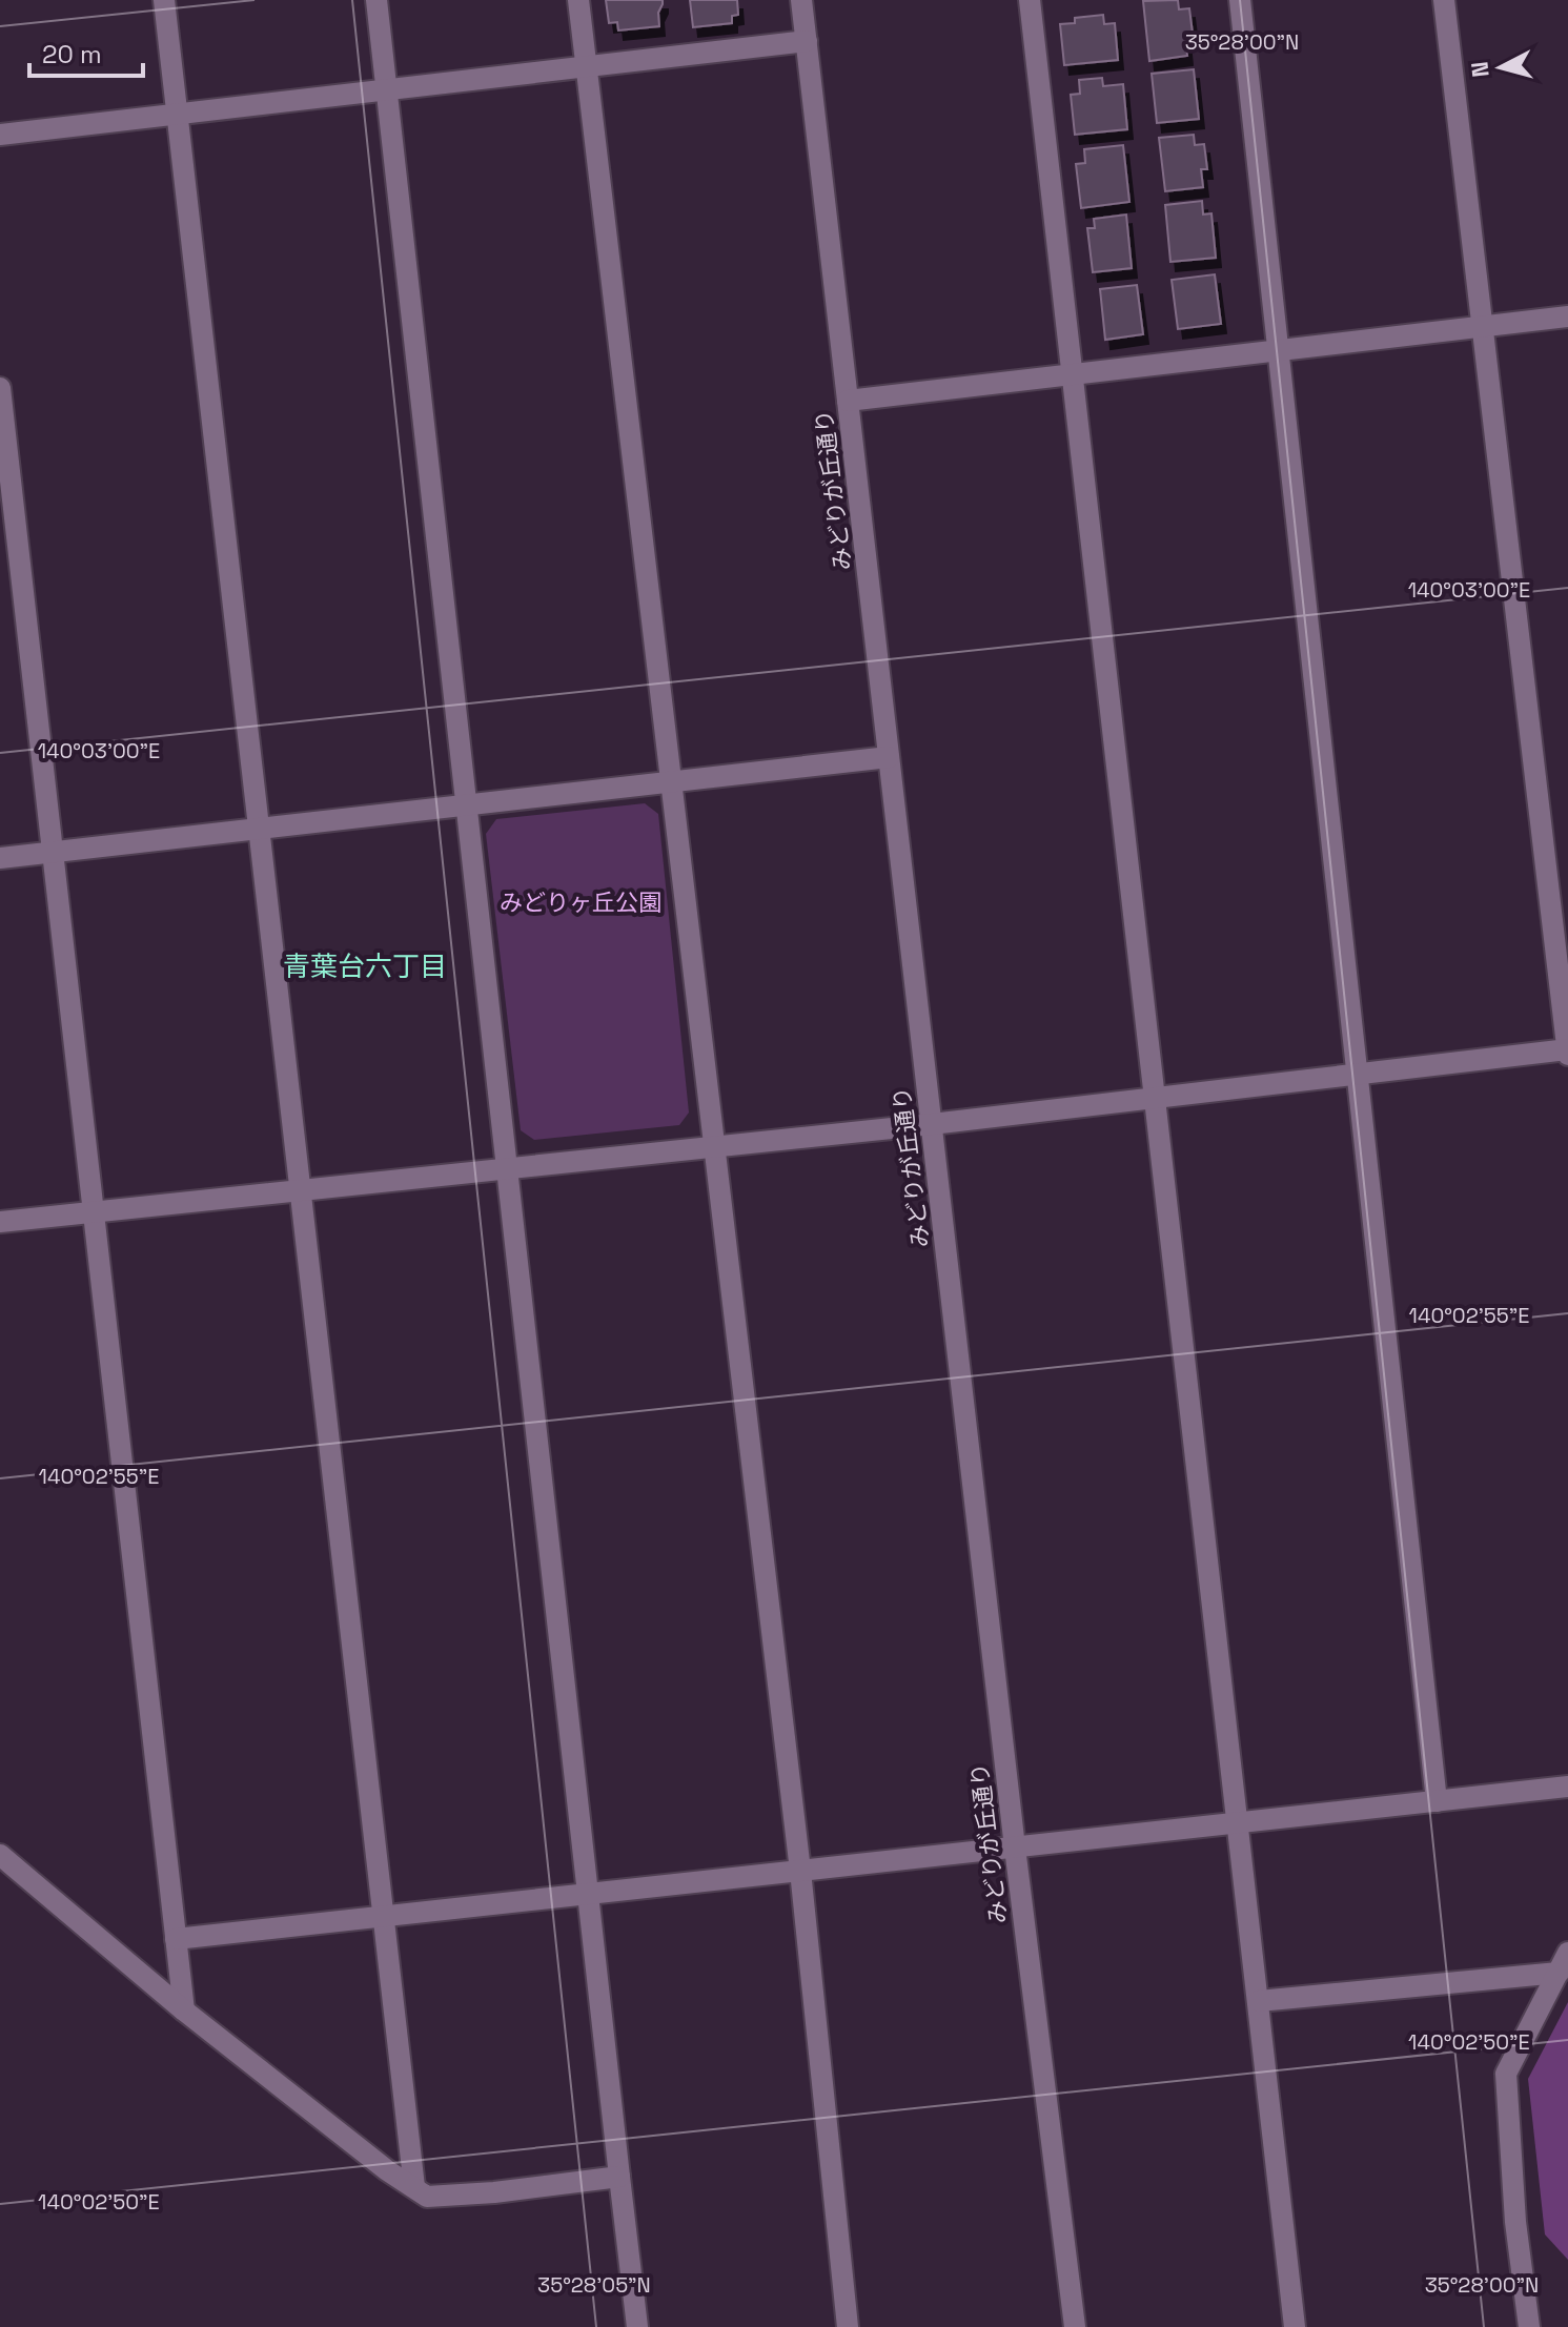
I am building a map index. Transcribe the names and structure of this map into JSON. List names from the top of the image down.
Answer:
{
  "streets": {
    "street": ["みどりが丘通り"]
  },
  "districts": ["青葉台六丁目"],
  "parks": ["みどりヶ丘公園"],
  "scale_bar": "20 m",
  "north": "left",
  "coordinates": [
    "35°28'00\"N",
    "140°03'00\"E",
    "140°02'55\"E",
    "140°02'50\"E",
    "35°28'05\"N"
  ]
}
